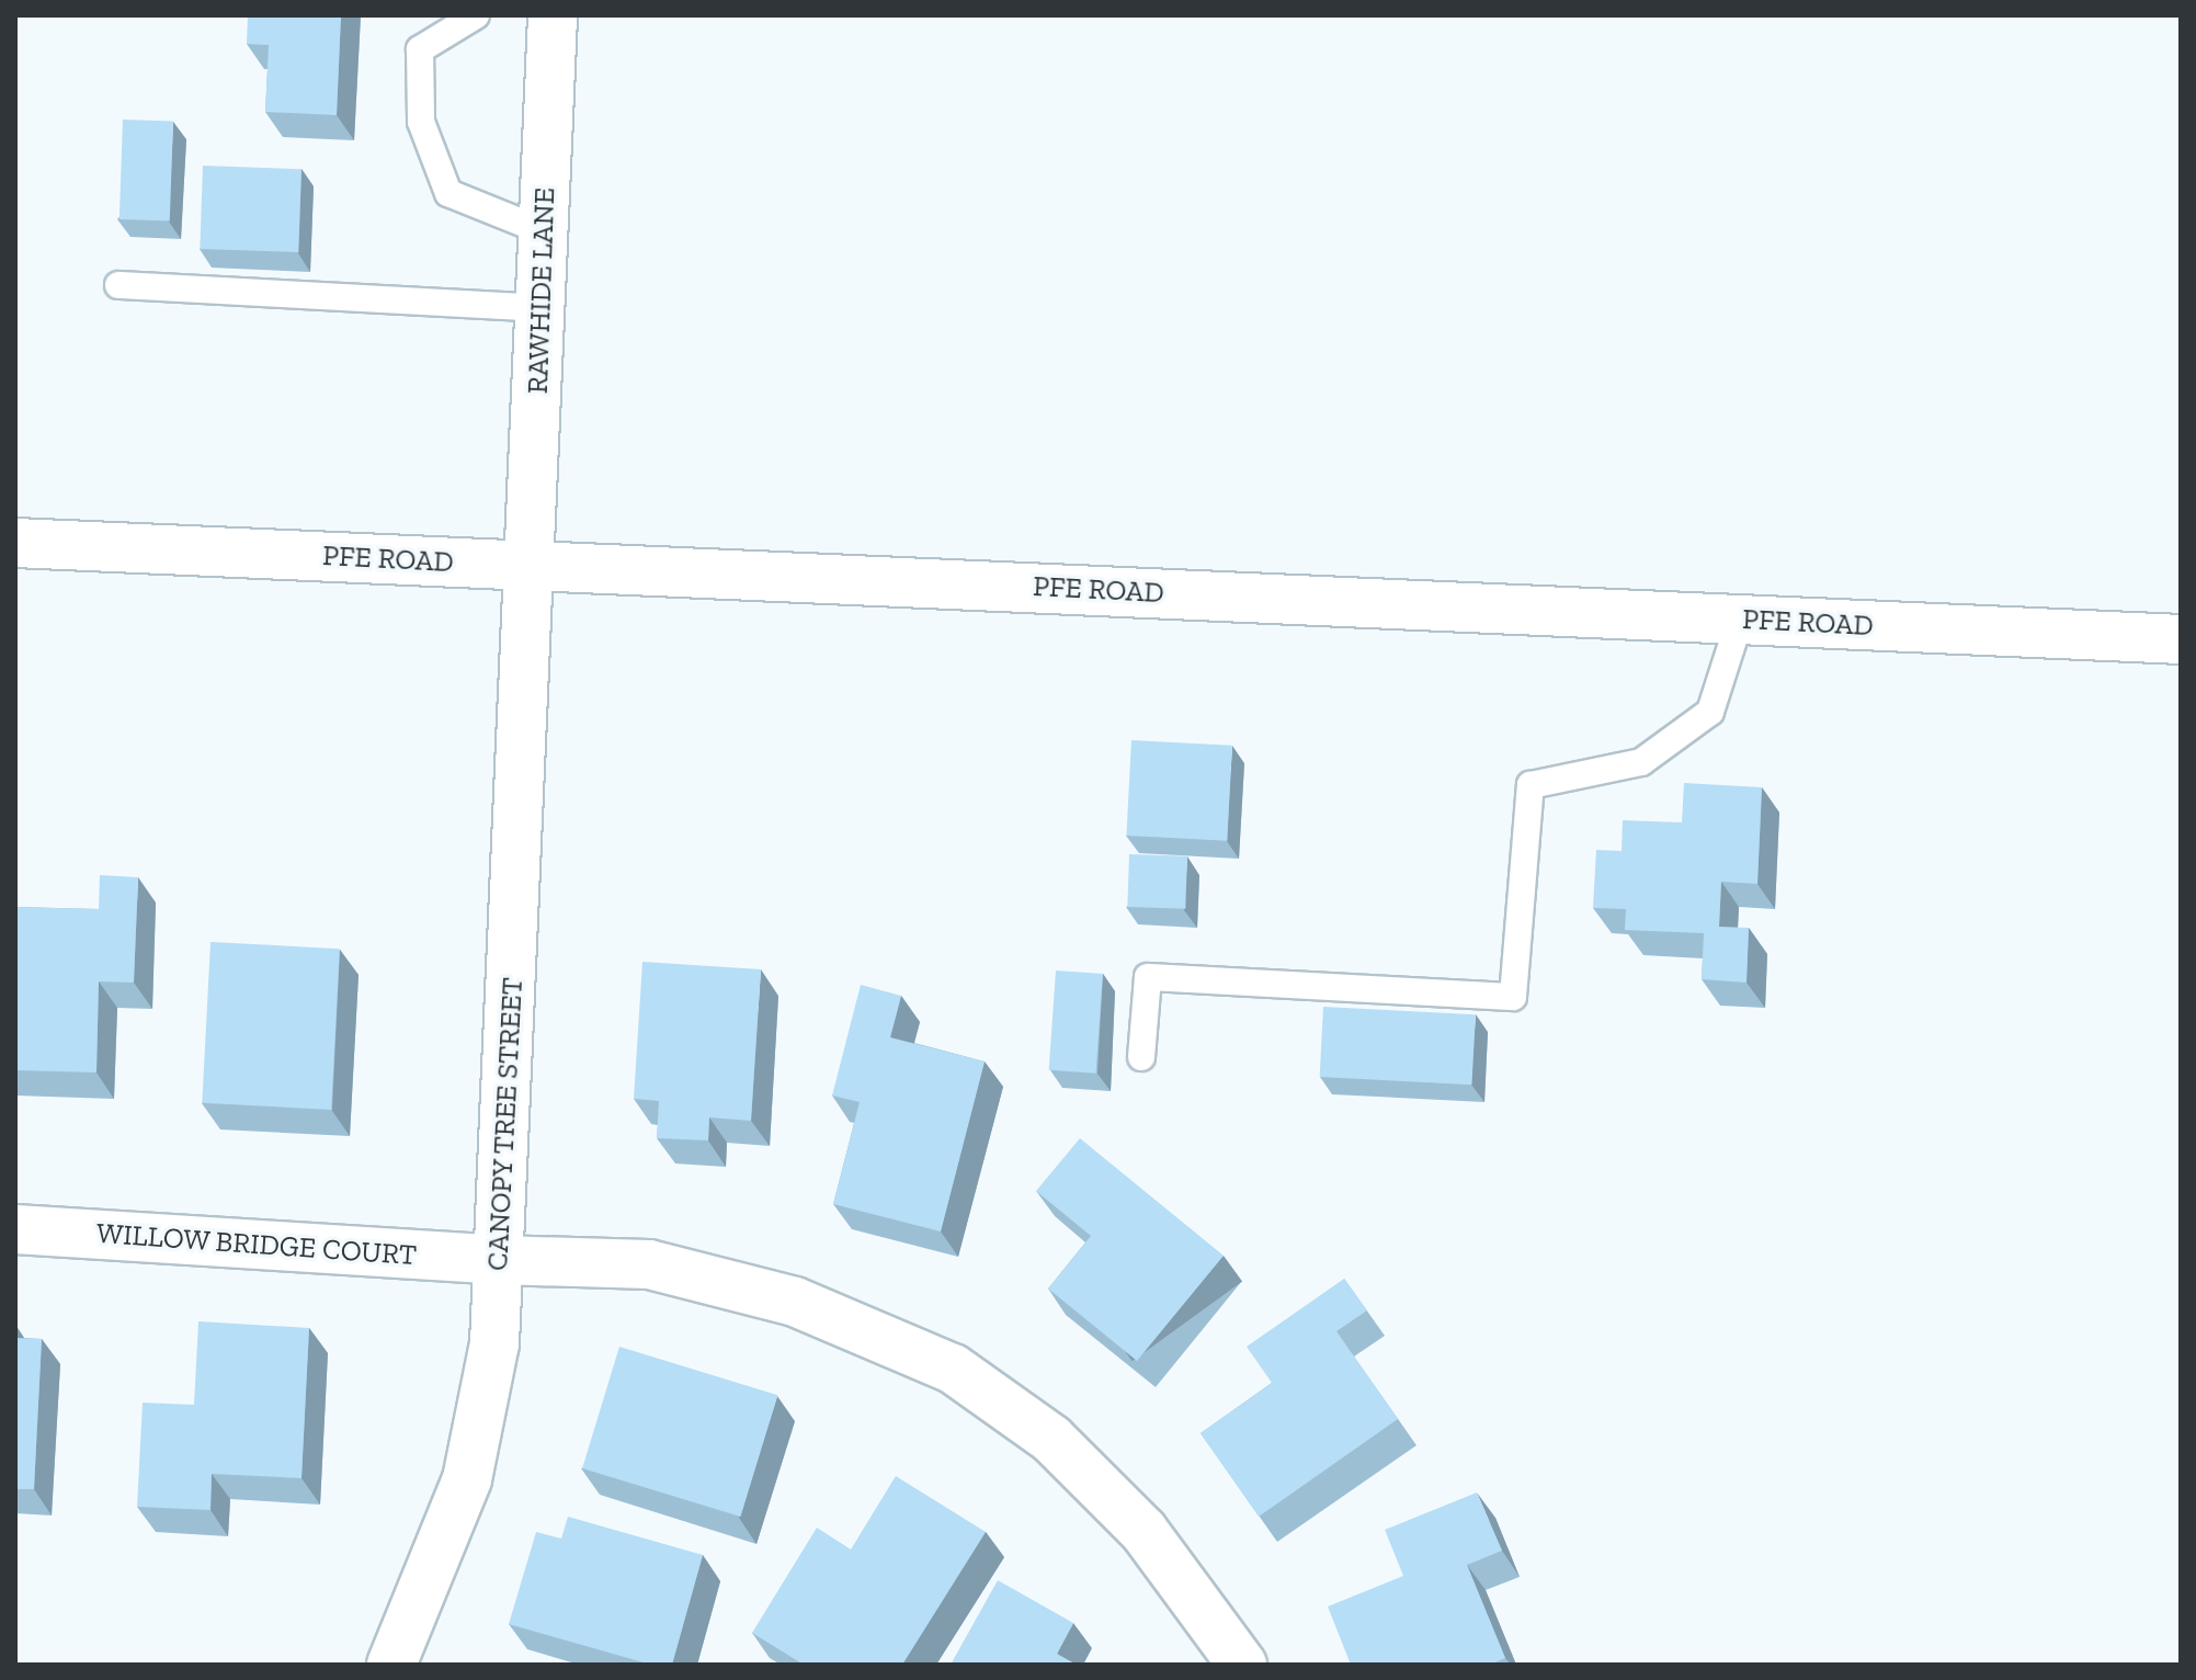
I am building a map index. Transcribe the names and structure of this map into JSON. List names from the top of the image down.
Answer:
{
  "streets": {
    "street": [
      "RAWHIDE LANE",
      "PFE ROAD",
      "CANOPY TREE STREET",
      "WILLOW BRIDGE COURT"
    ]
  },
  "crossings": [
    ["RAWHIDE LANE", "PFE ROAD"],
    ["RAWHIDE LANE", "CANOPY TREE STREET"],
    ["PFE ROAD", "CANOPY TREE STREET"],
    ["CANOPY TREE STREET", "WILLOW BRIDGE COURT"]
  ]
}
